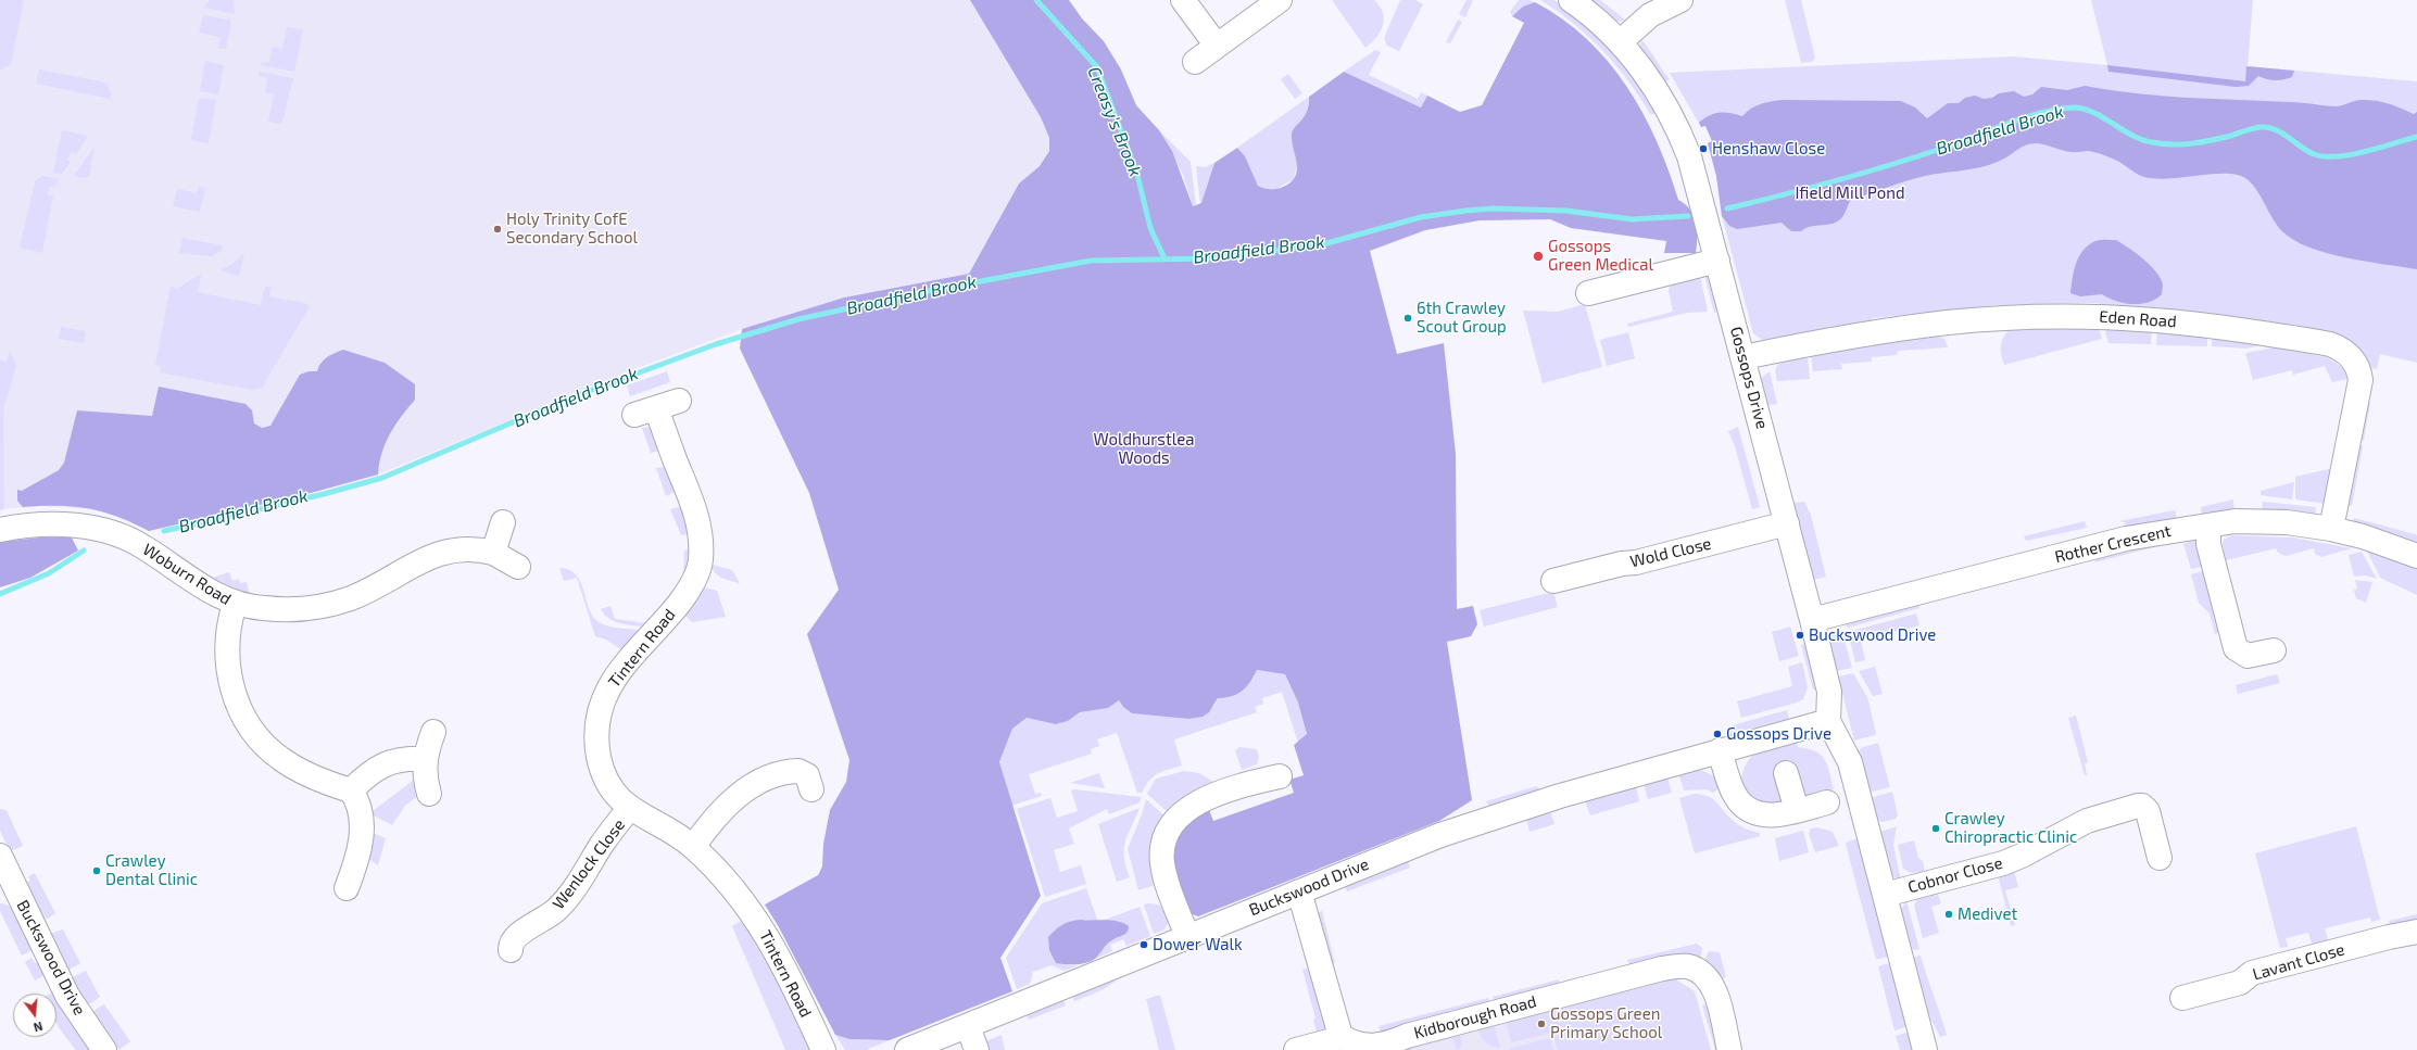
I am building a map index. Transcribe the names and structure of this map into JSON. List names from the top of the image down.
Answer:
{
  "streets": {
    "street": [
      "Eden Road",
      "Gossops Drive",
      "Rother Crescent",
      "Wold Close",
      "Woburn Road",
      "Tintern Road",
      "Wenlock Close",
      "Cobnor Close",
      "Buckswood Drive",
      "Lavant Close",
      "Kidborough Road"
    ]
  },
  "crossings": [
    ["Eden Road", "Gossops Drive"],
    ["Eden Road", "Rother Crescent"],
    ["Gossops Drive", "Rother Crescent"],
    ["Gossops Drive", "Wold Close"],
    ["Gossops Drive", "Cobnor Close"],
    ["Gossops Drive", "Buckswood Drive"],
    ["Tintern Road", "Wenlock Close"]
  ],
  "water": ["Creasy's Brook", "Broadfield Brook"],
  "parks": ["Ifield Mill Pond", "Woldhurstlea Woods"],
  "places": [
    "Henshaw Close",
    "Holy Trinity CofE Secondary School",
    "Gossops Green Medical",
    "6th Crawley Scout Group",
    "Buckswood Drive",
    "Gossops Drive",
    "Crawley Chiropractic Clinic",
    "Crawley Dental Clinic",
    "Medivet",
    "Dower Walk",
    "Gossops Green Primary School"
  ],
  "north": "bottom"
}
